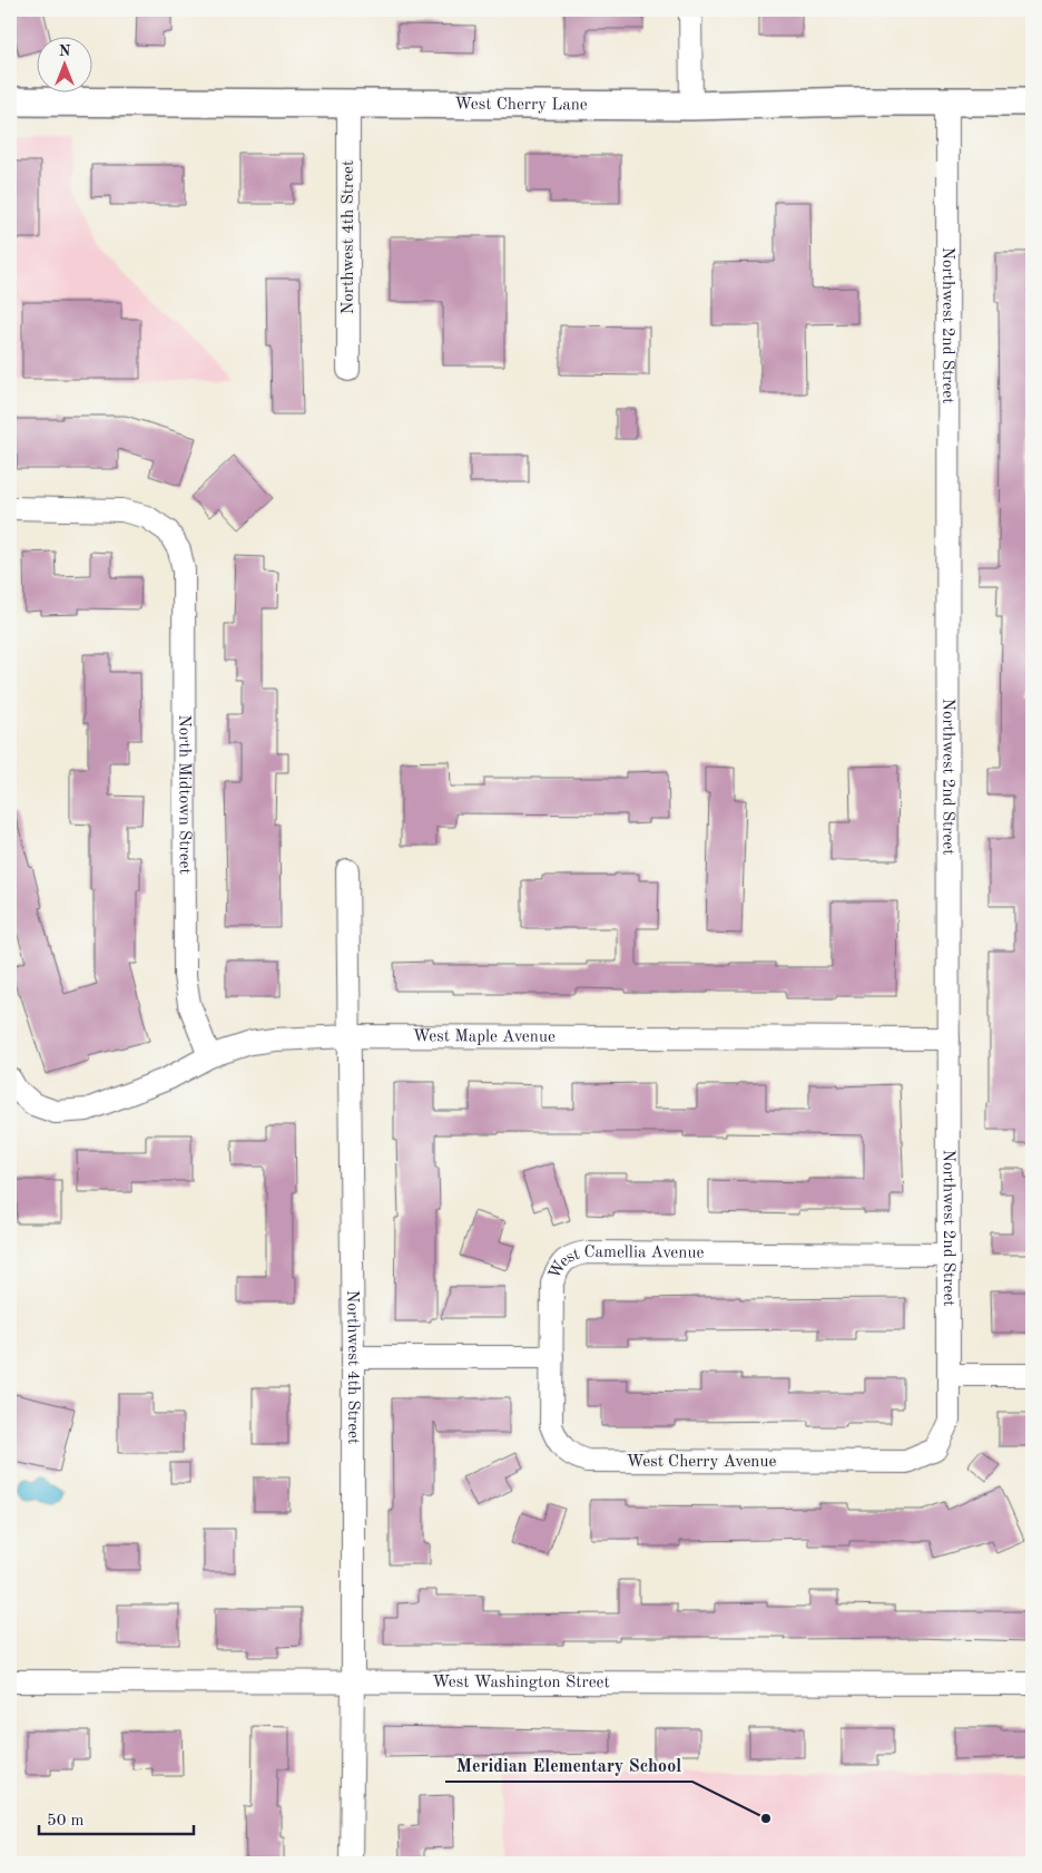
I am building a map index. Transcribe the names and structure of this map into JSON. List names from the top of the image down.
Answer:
{
  "streets": {
    "main road": ["West Cherry Lane"],
    "street": [
      "Northwest 4th Street",
      "Northwest 2nd Street",
      "North Midtown Street",
      "West Maple Avenue",
      "West Camellia Avenue",
      "West Cherry Avenue",
      "West Washington Street"
    ]
  },
  "crossings": [
    ["West Cherry Lane", "Northwest 4th Street"],
    ["West Cherry Lane", "Northwest 2nd Street"],
    ["Northwest 4th Street", "West Maple Avenue"],
    ["Northwest 4th Street", "West Washington Street"],
    ["Northwest 2nd Street", "West Maple Avenue"],
    ["Northwest 2nd Street", "West Camellia Avenue"],
    ["Northwest 2nd Street", "West Cherry Avenue"],
    ["North Midtown Street", "West Maple Avenue"],
    ["West Camellia Avenue", "West Cherry Avenue"]
  ],
  "places": ["Meridian Elementary School"],
  "scale_bar": "50 m",
  "north": "top"
}
